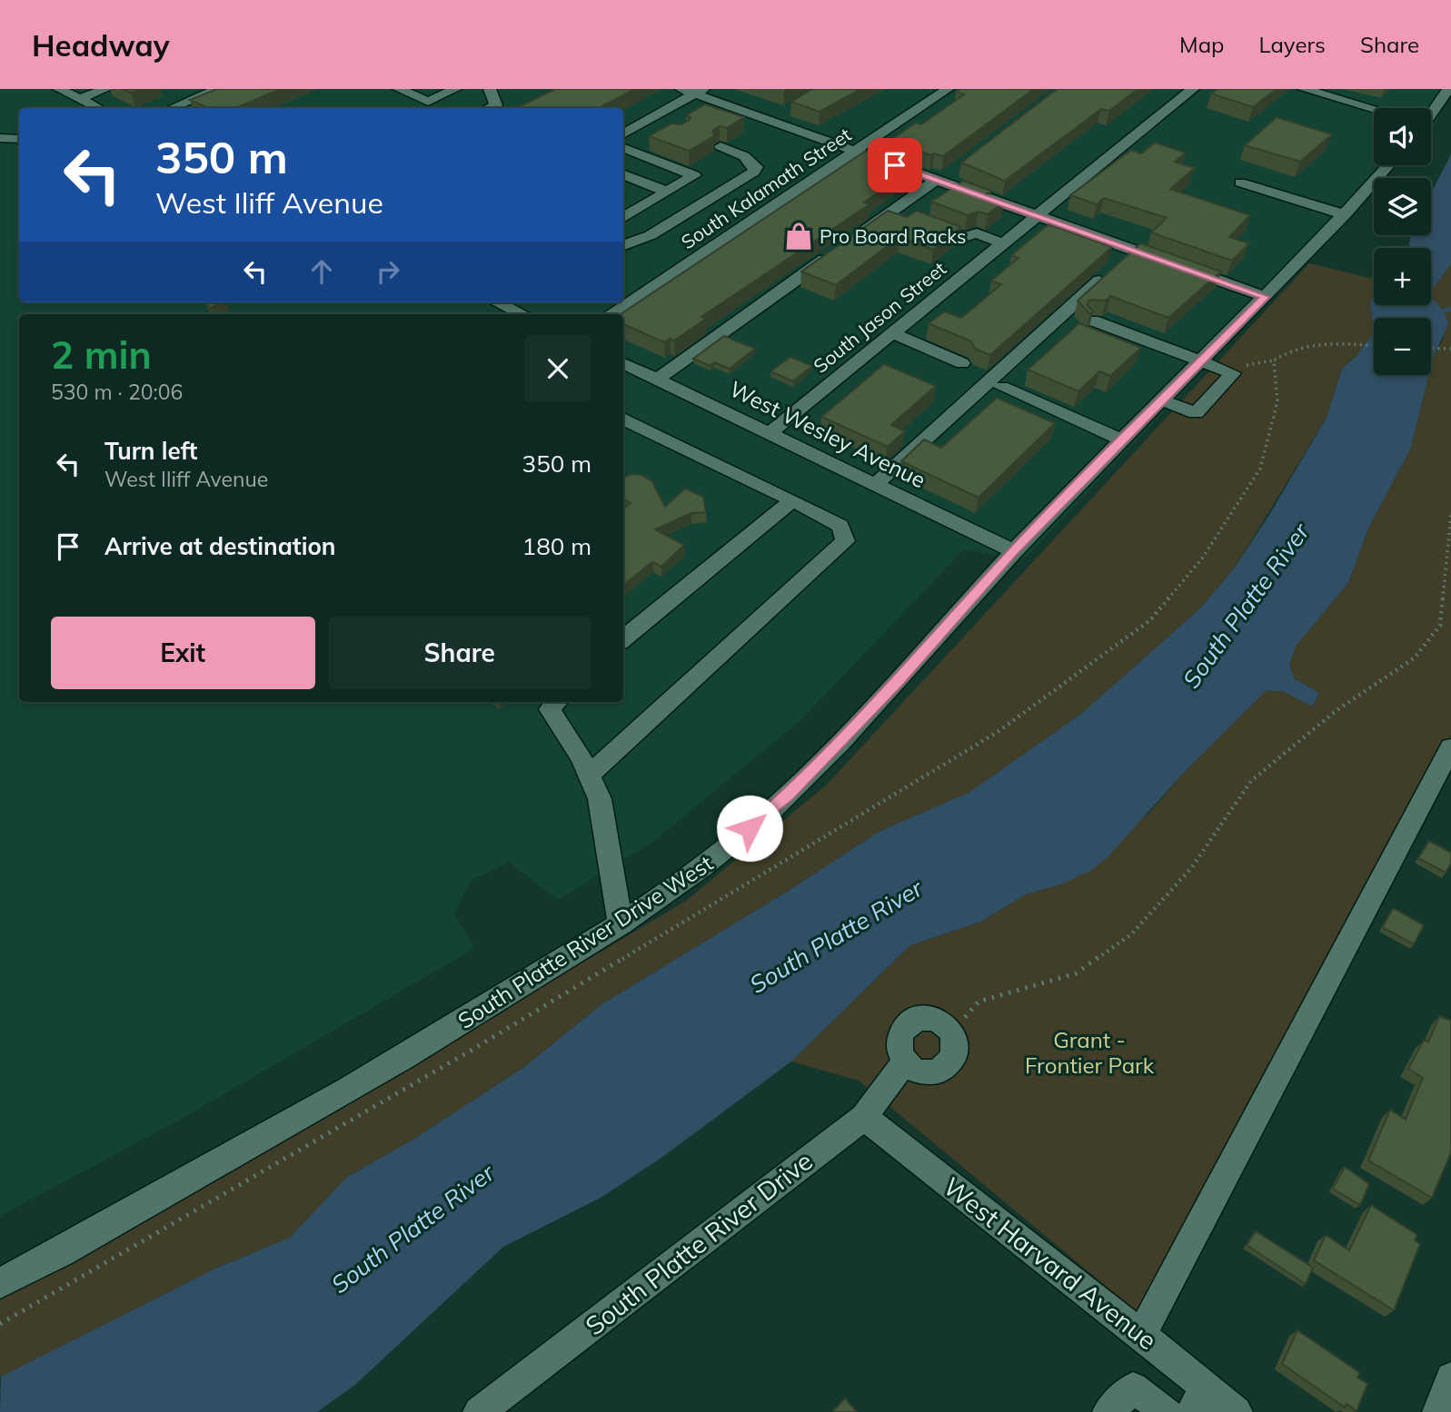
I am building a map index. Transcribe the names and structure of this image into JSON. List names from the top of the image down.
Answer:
{
  "streets": {
    "street": [
      "South Kalamath Street",
      "South Jason Street",
      "West Wesley Avenue",
      "South Platte River Drive West",
      "South Platte River Drive",
      "West Harvard Avenue"
    ]
  },
  "crossings": [
    ["South Jason Street", "West Wesley Avenue"],
    ["West Wesley Avenue", "South Platte River Drive West"],
    ["South Platte River Drive", "West Harvard Avenue"]
  ],
  "water": ["South Platte River"],
  "parks": ["Grant - Frontier Park"],
  "places": {
    "shop": ["Pro Board Racks"]
  },
  "page": {
    "header": "Headway",
    "nav": ["Map", "Layers", "Share"],
    "map_buttons": ["+", "−"],
    "turn": ["350 m", "West Iliff Avenue"],
    "heading": ["2 min", "530 m · 20:06"],
    "list": [
      {
        "name": "Turn left",
        "note": "West Iliff Avenue",
        "value": "350 m"
      },
      {
        "name": "Arrive at destination",
        "value": "180 m"
      }
    ],
    "buttons": ["Exit", "Share"]
  }
}
